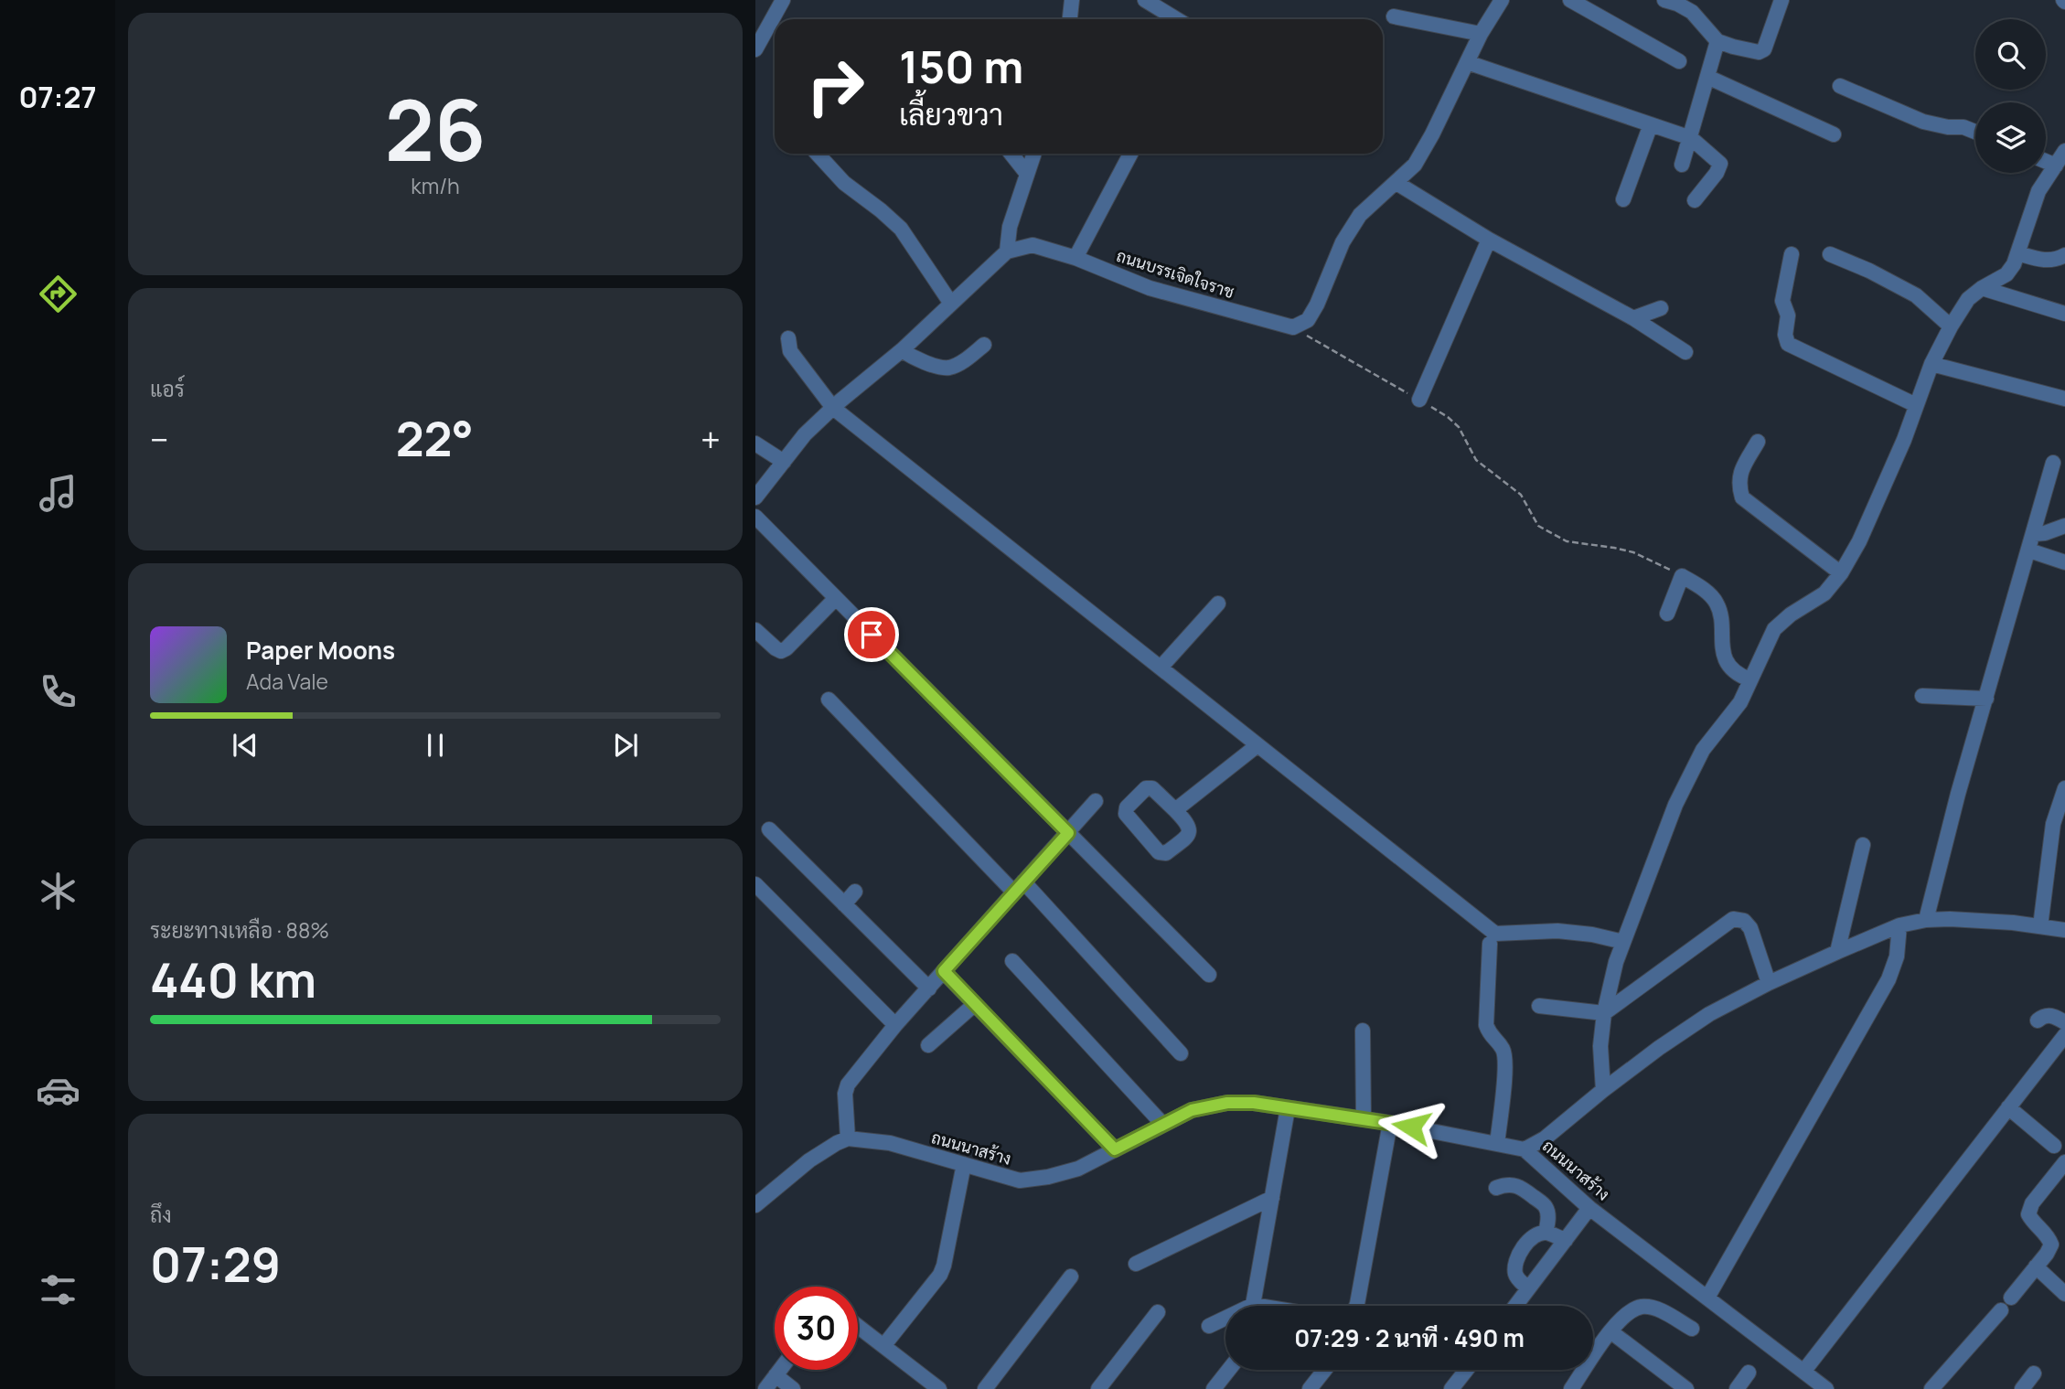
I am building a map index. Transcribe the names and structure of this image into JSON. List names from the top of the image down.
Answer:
{
  "streets": {
    "street": ["ถนนบรรเจิดใจราช", "ถนนนาสร้าง"]
  },
  "page": {
    "tabs": "07:27",
    "tile": [
      ["26", "km/h"],
      "แอร์",
      ["ระยะทางเหลือ · 88%", "440 km"],
      ["ถึง", "07:29"]
    ],
    "turn": ["150 m", "เลี้ยวขวา"],
    "heat": ["−", "22°", "+"],
    "song": ["Paper Moons", "Ada Vale"],
    "limit": "30",
    "trip": "07:29 · 2 นาที · 490 m"
  }
}
